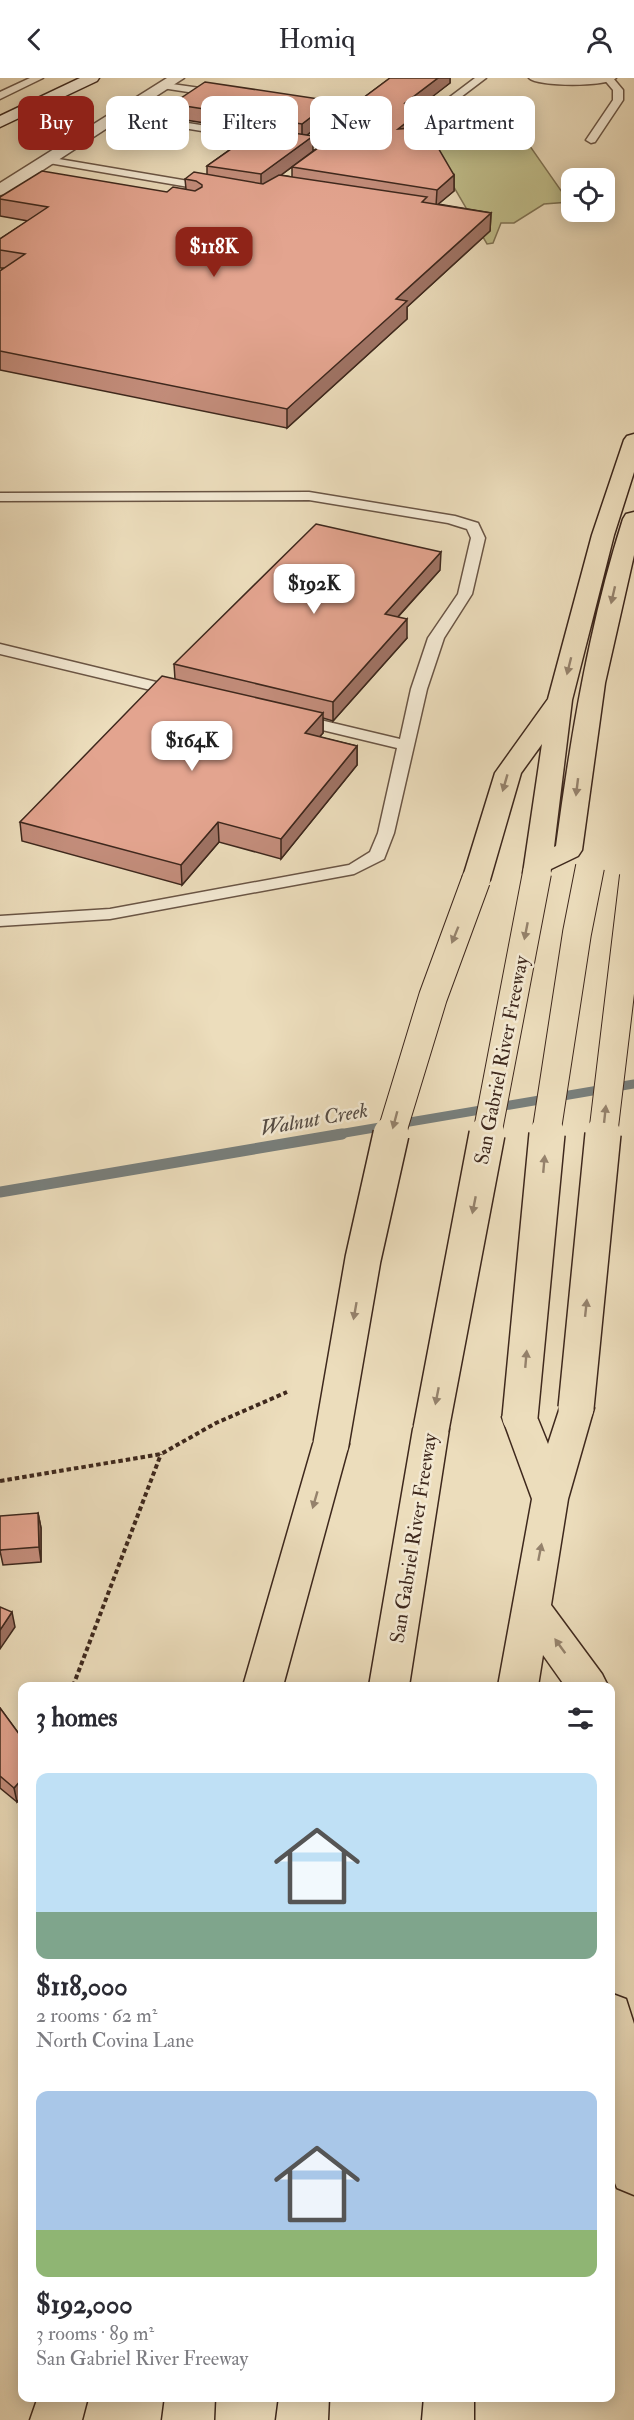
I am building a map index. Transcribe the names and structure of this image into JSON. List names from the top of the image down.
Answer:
{
  "streets": {
    "highway": ["San Gabriel River Freeway"]
  },
  "water": ["Walnut Creek"],
  "page": {
    "header": "Homiq",
    "chip": [
      "Buy",
      "Rent",
      "Filters",
      "New",
      "Apartment"
    ],
    "price": ["$118K", "$192K", "$164K"],
    "heading": "3 homes",
    "list": [
      {
        "name": "$118,000",
        "note": "2 rooms · 62 m² · North Covina Lane"
      },
      {
        "name": "$192,000",
        "note": "3 rooms · 89 m² · San Gabriel River Freeway"
      }
    ]
  }
}
